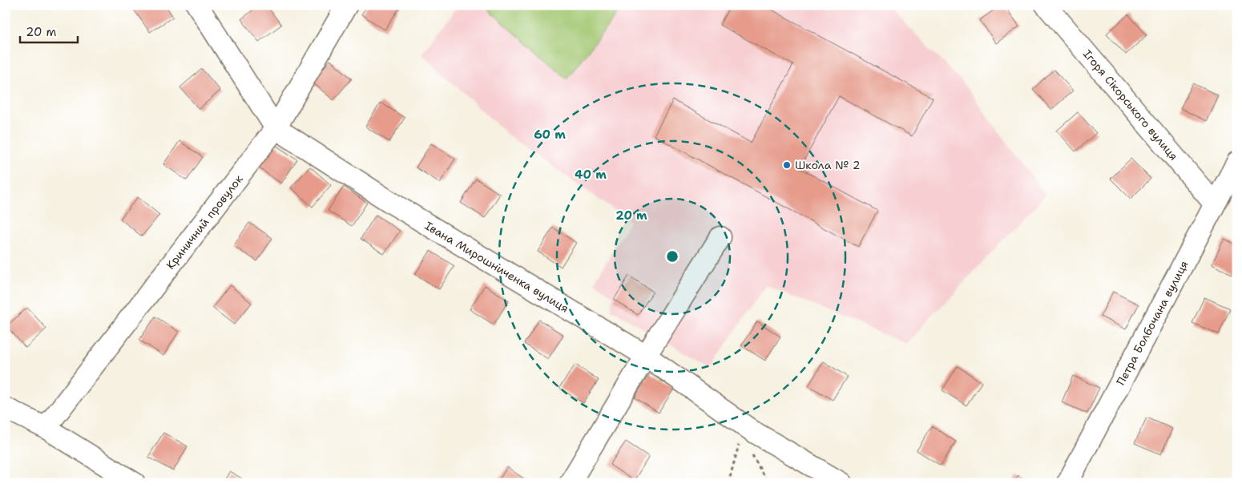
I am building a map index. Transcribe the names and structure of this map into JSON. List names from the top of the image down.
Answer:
{
  "streets": {
    "street": [
      "Ігоря Сікорського вулиця",
      "Криничний провулок",
      "Івана Мирошниченка вулиця",
      "Петра Болбочана вулиця"
    ]
  },
  "crossings": [
    ["Ігоря Сікорського вулиця", "Петра Болбочана вулиця"],
    ["Криничний провулок", "Івана Мирошниченка вулиця"]
  ],
  "places": ["Школа № 2"],
  "scale_bar": "20 m",
  "rings": ["60 m", "40 m", "20 m"]
}
